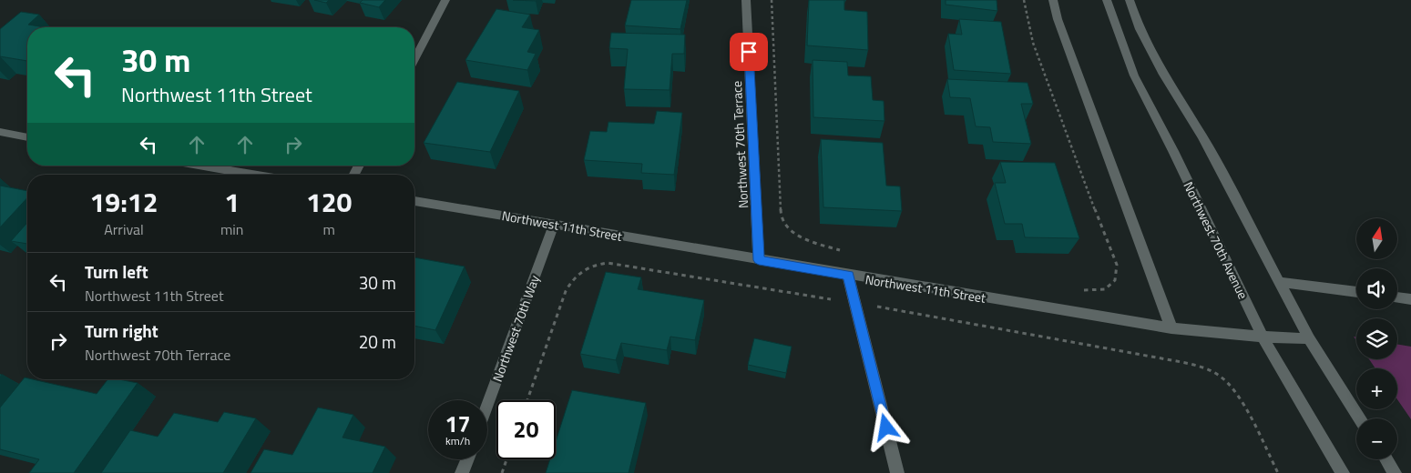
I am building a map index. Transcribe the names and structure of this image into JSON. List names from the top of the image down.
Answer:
{
  "streets": {
    "street": [
      "Northwest 70th Terrace",
      "Northwest 11th Street",
      "Northwest 70th Avenue",
      "Northwest 70th Way"
    ]
  },
  "crossings": [
    ["Northwest 70th Terrace", "Northwest 11th Street"],
    ["Northwest 11th Street", "Northwest 70th Avenue"],
    ["Northwest 11th Street", "Northwest 70th Way"]
  ],
  "north": "top",
  "page": {
    "turn": ["30 m", "Northwest 11th Street"],
    "eta": [
      "19:12",
      "Arrival",
      "1",
      "min",
      "120",
      "m"
    ],
    "map_buttons": ["+", "−"],
    "list": [
      {
        "name": "Turn left",
        "note": "Northwest 11th Street",
        "value": "30 m"
      },
      {
        "name": "Turn right",
        "note": "Northwest 70th Terrace",
        "value": "20 m"
      }
    ],
    "speed": "17 km/h",
    "limit": "20"
  }
}
